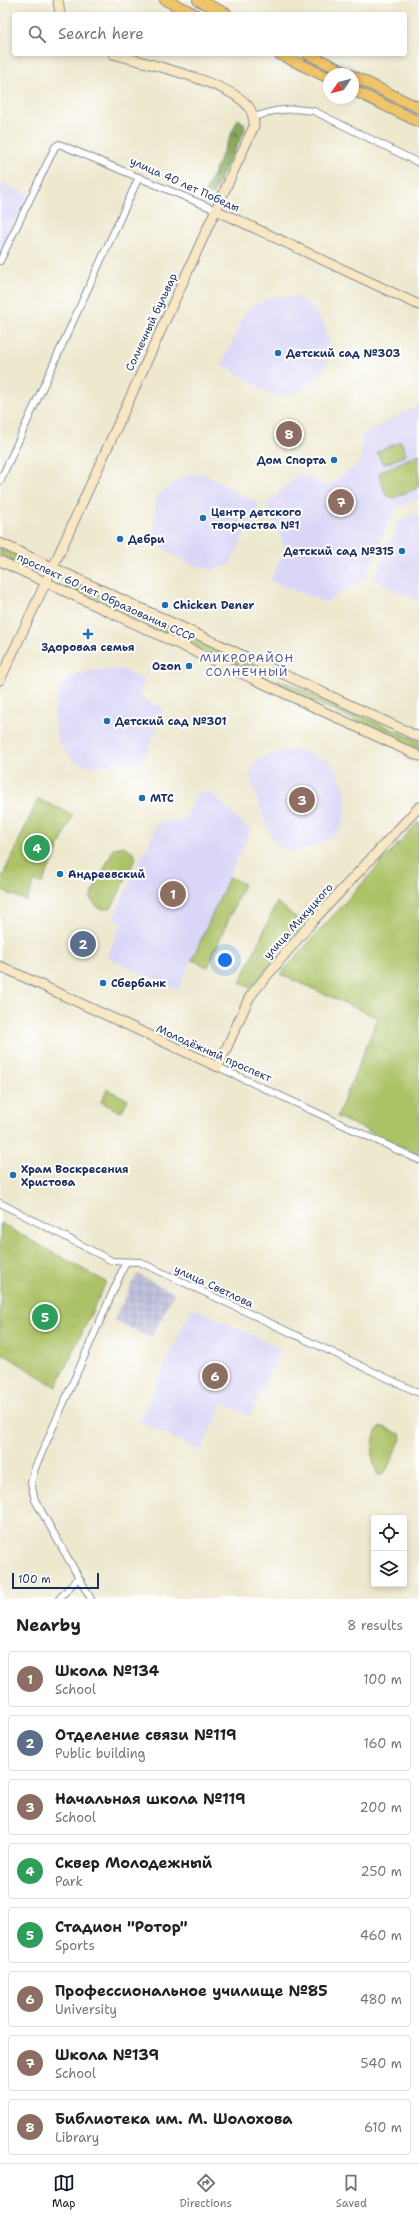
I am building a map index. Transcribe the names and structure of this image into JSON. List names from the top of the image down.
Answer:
{
  "streets": {
    "main road": [
      "улица 40 лет Победы",
      "Солнечный бульвар",
      "проспект 60 лет Образования СССР",
      "улица Микуцкого",
      "Молодёжный проспект"
    ],
    "street": ["улица Светлова"]
  },
  "crossings": [
    ["улица 40 лет Победы", "Солнечный бульвар"],
    ["Солнечный бульвар", "проспект 60 лет Образования СССР"],
    ["улица Микуцкого", "Молодёжный проспект"]
  ],
  "districts": ["МИКРОРАЙОН СОЛНЕЧНЫЙ"],
  "places": {
    "other": [
      "Детский сад №303",
      "Дом Спорта",
      "Центр детского творчества №1",
      "Дебри",
      "Детский сад №315",
      "Chicken Dener",
      "Ozon",
      "Детский сад №301",
      "МТС",
      "Андреевский",
      "Сбербанк",
      "Храм Воскресения Христова"
    ],
    "health": ["Здоровая семья"]
  },
  "scale_bar": "100 m",
  "north": "bottom left",
  "page": {
    "search": "Search here",
    "pins": [
      "8",
      "7",
      "3",
      "4",
      "1",
      "2",
      "5",
      "6"
    ],
    "scale": "100 m",
    "heading": ["Nearby", "8 results"],
    "list": [
      {
        "mark": "1",
        "name": "Школа №134",
        "note": "School",
        "value": "100 m"
      },
      {
        "mark": "2",
        "name": "Отделение связи №119",
        "note": "Public building",
        "value": "160 m"
      },
      {
        "mark": "3",
        "name": "Начальная школа №119",
        "note": "School",
        "value": "200 m"
      },
      {
        "mark": "4",
        "name": "Сквер Молодежный",
        "note": "Park",
        "value": "250 m"
      },
      {
        "mark": "5",
        "name": "Стадион \"Ротор\"",
        "note": "Sports",
        "value": "460 m"
      },
      {
        "mark": "6",
        "name": "Профессиональное училище №85",
        "note": "University",
        "value": "480 m"
      },
      {
        "mark": "7",
        "name": "Школа №139",
        "note": "School",
        "value": "540 m"
      },
      {
        "mark": "8",
        "name": "Библиотека им. М. Шолохова",
        "note": "Library",
        "value": "610 m"
      }
    ],
    "nav": ["Map", "Directions", "Saved"]
  }
}
